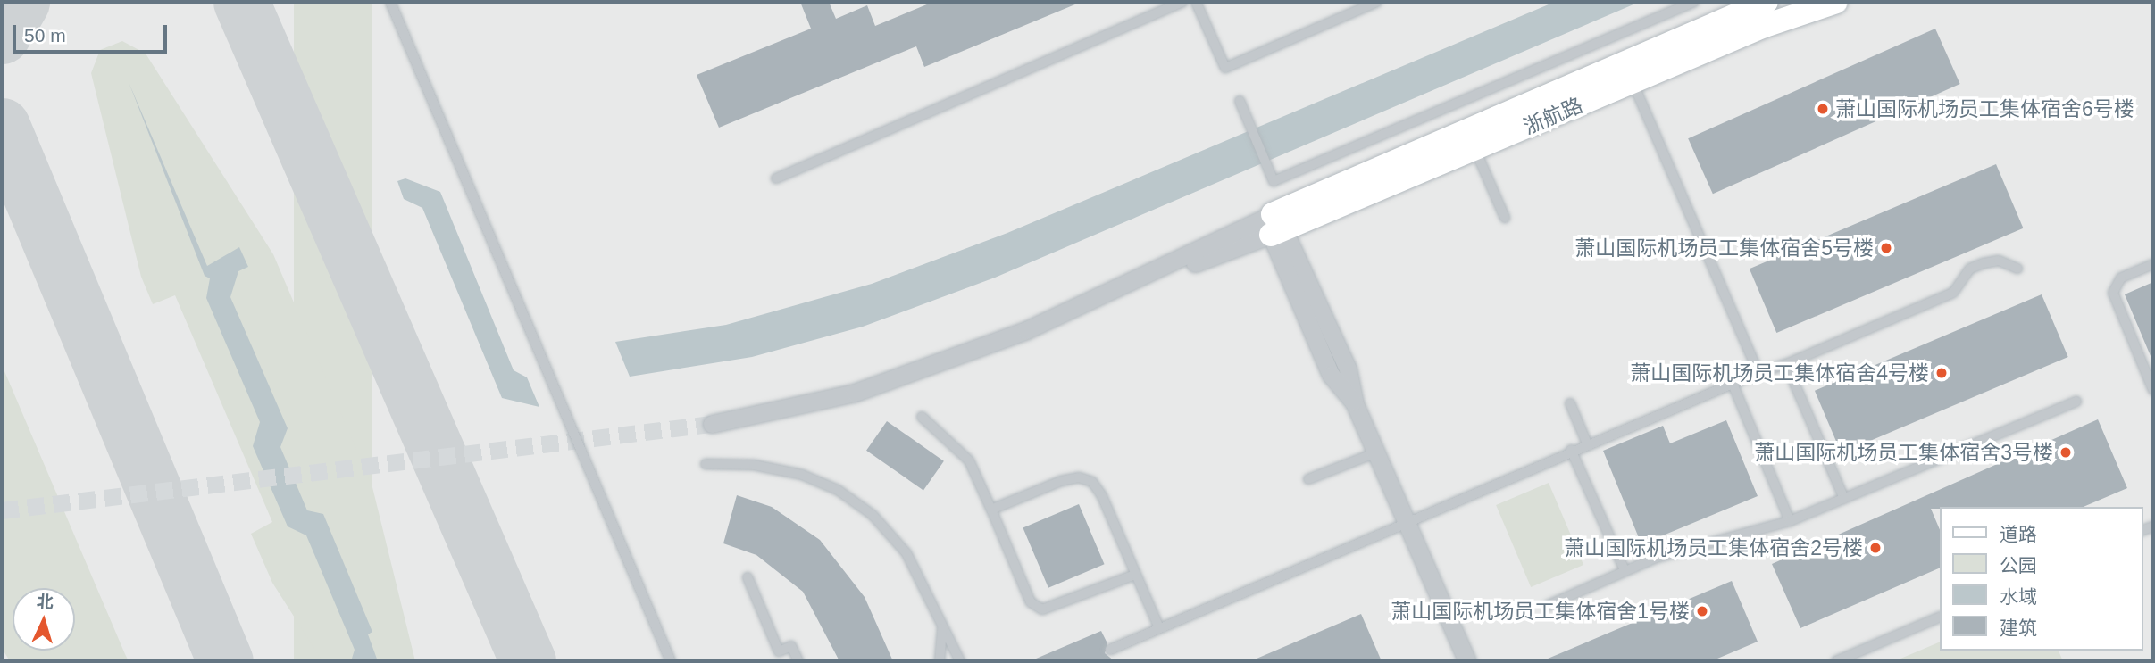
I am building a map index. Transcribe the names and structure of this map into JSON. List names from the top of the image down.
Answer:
{
  "streets": {
    "street": ["浙航路"]
  },
  "places": [
    "萧山国际机场员工集体宿舍6号楼",
    "萧山国际机场员工集体宿舍5号楼",
    "萧山国际机场员工集体宿舍4号楼",
    "萧山国际机场员工集体宿舍3号楼",
    "萧山国际机场员工集体宿舍2号楼",
    "萧山国际机场员工集体宿舍1号楼"
  ],
  "legend": [
    "道路",
    "公园",
    "水域",
    "建筑"
  ],
  "scale_bar": "50 m",
  "north": "top"
}
